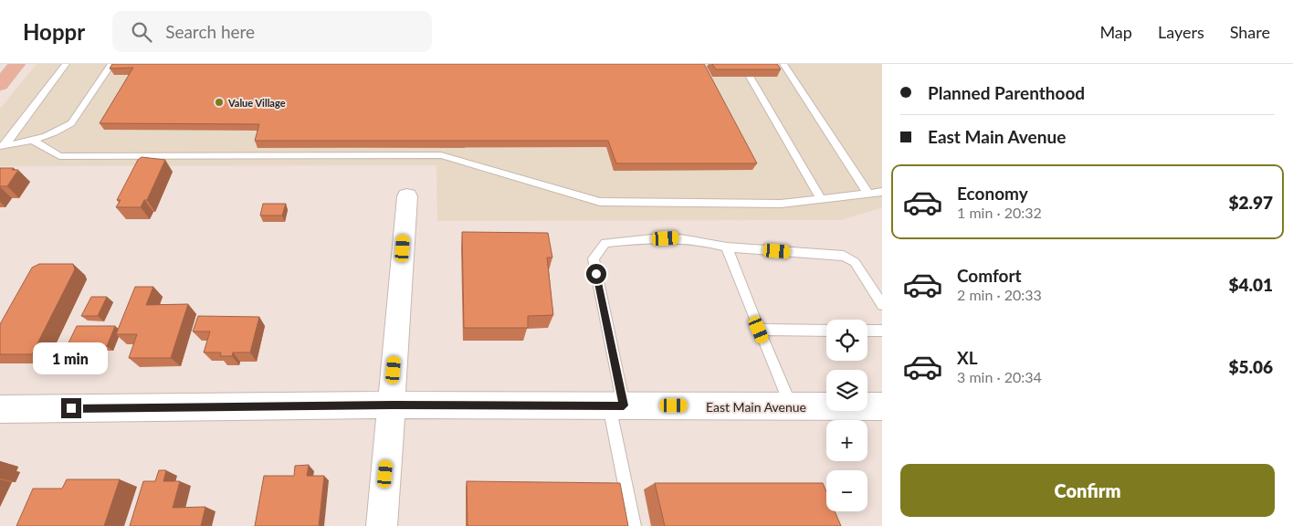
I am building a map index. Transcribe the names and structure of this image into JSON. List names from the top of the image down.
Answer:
{
  "streets": {
    "street": ["East Main Avenue"]
  },
  "places": ["Value Village"],
  "page": {
    "header": "Hoppr",
    "search": "Search here",
    "nav": ["Map", "Layers", "Share"],
    "banner": ["Planned Parenthood", "East Main Avenue"],
    "list": [
      {
        "name": "Economy",
        "note": "1 min · 20:32",
        "value": "$2.97"
      },
      {
        "name": "Comfort",
        "note": "2 min · 20:33",
        "value": "$4.01"
      },
      {
        "name": "XL",
        "note": "3 min · 20:34",
        "value": "$5.06"
      }
    ],
    "map_buttons": ["+", "−"],
    "bubble": "1 min",
    "buttons": "Confirm"
  }
}
